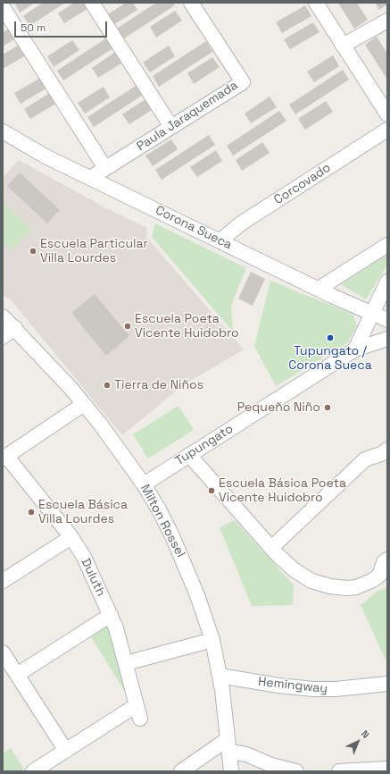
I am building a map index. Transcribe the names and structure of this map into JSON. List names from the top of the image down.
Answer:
{
  "streets": {
    "street": [
      "Paula Jaraquemada",
      "Corcovado",
      "Corona Sueca",
      "Tupungato",
      "Milton Rossel",
      "Duluth",
      "Hemingway"
    ]
  },
  "crossings": [
    ["Paula Jaraquemada", "Corona Sueca"],
    ["Corcovado", "Corona Sueca"],
    ["Tupungato", "Milton Rossel"],
    ["Milton Rossel", "Hemingway"]
  ],
  "places": [
    "Escuela Particular Villa Lourdes",
    "Escuela Poeta Vicente Huidobro",
    "Tupungato / Corona Sueca",
    "Tierra de Niños",
    "Pequeño Niño",
    "Escuela Básica Poeta Vicente Huidobro",
    "Escuela Básica Villa Lourdes"
  ],
  "scale_bar": "50 m",
  "north": "top right"
}
